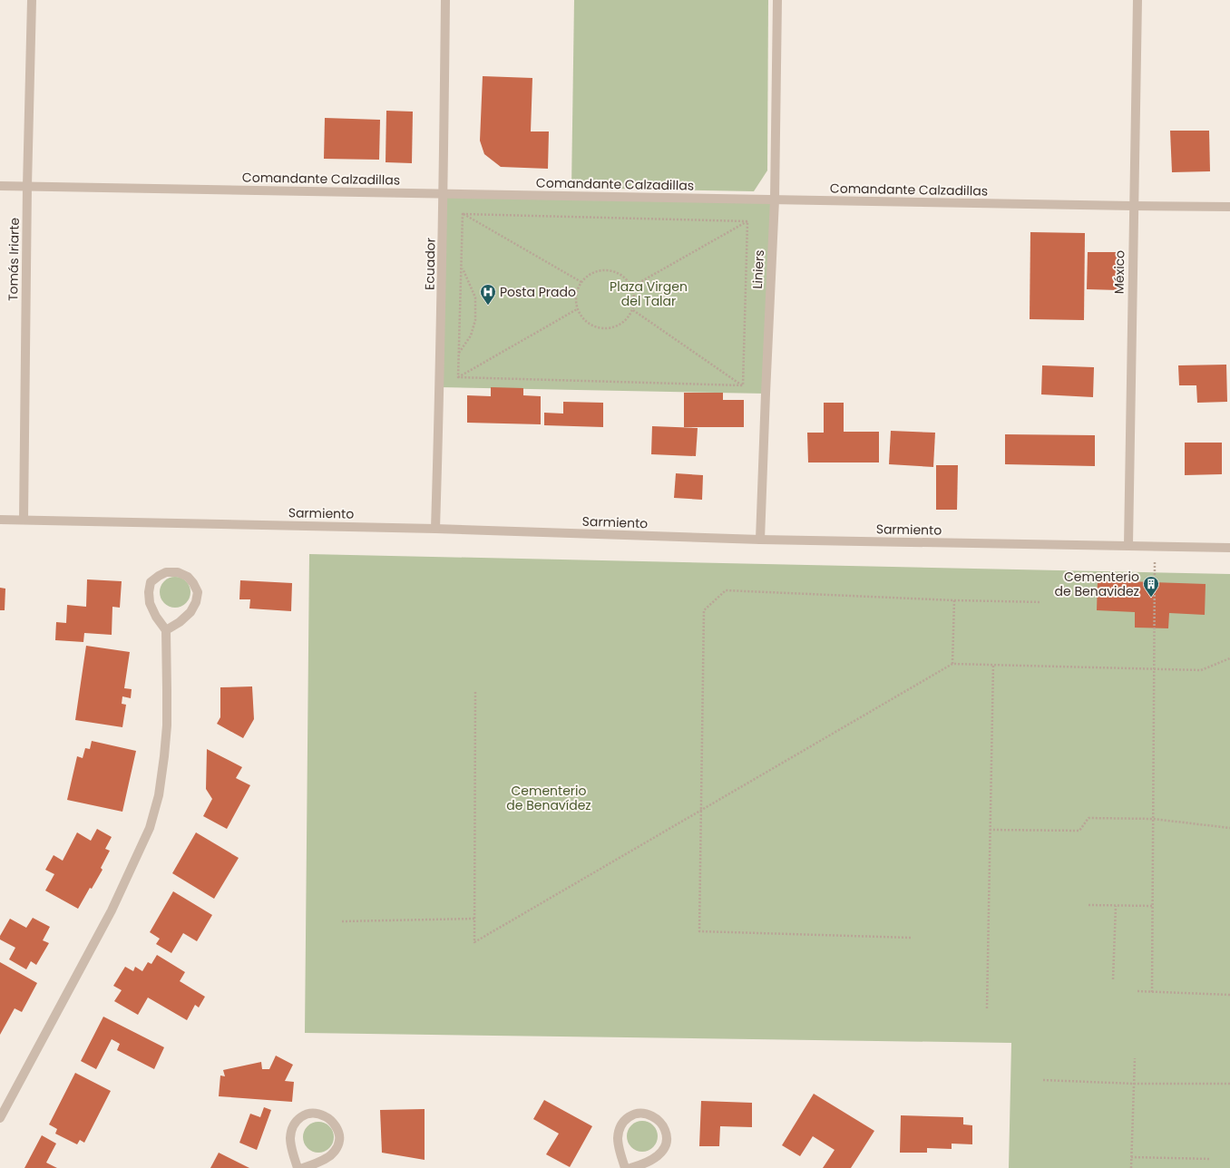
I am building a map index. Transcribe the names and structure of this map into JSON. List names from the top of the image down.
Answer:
{
  "streets": {
    "street": [
      "Comandante Calzadillas",
      "Tomás Iriarte",
      "Ecuador",
      "Liniers",
      "México",
      "Sarmiento"
    ]
  },
  "crossings": [
    ["Comandante Calzadillas", "Tomás Iriarte"],
    ["Comandante Calzadillas", "Ecuador"],
    ["Comandante Calzadillas", "Liniers"],
    ["Comandante Calzadillas", "México"],
    ["Tomás Iriarte", "Sarmiento"],
    ["Ecuador", "Sarmiento"],
    ["Liniers", "Sarmiento"],
    ["México", "Sarmiento"]
  ],
  "parks": ["Plaza Virgen del Talar", "Cementerio de Benavídez"],
  "places": {
    "hospital": ["Posta Prado"],
    "building": ["Cementerio de Benavidez"]
  }
}
